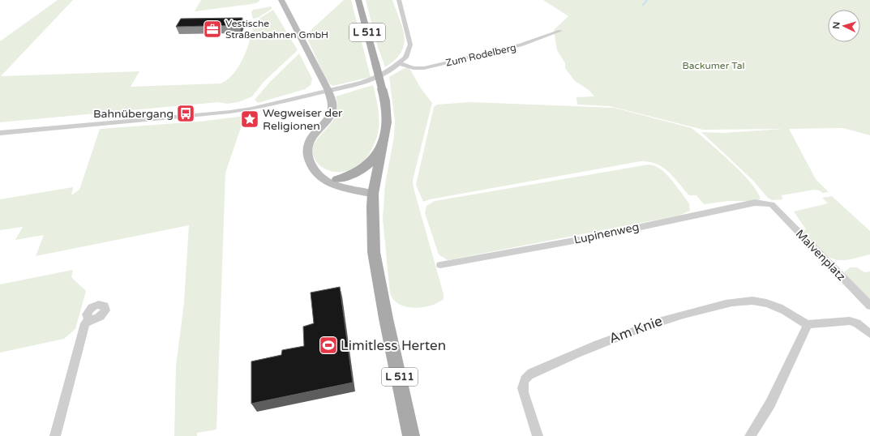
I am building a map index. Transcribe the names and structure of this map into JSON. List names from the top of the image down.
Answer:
{
  "streets": {
    "main road": ["L 511"],
    "street": [
      "Zum Rodelberg",
      "Lupinenweg",
      "Malvenplatz",
      "Am Knie"
    ]
  },
  "crossings": [
    ["Lupinenweg", "Malvenplatz"]
  ],
  "parks": ["Backumer Tal"],
  "places": {
    "office": ["Vestische Straßenbahnen GmbH"],
    "bus stop": ["Bahnübergang"],
    "place": ["Wegweiser der Religionen"],
    "sports": ["Limitless Herten"]
  },
  "north": "left"
}
